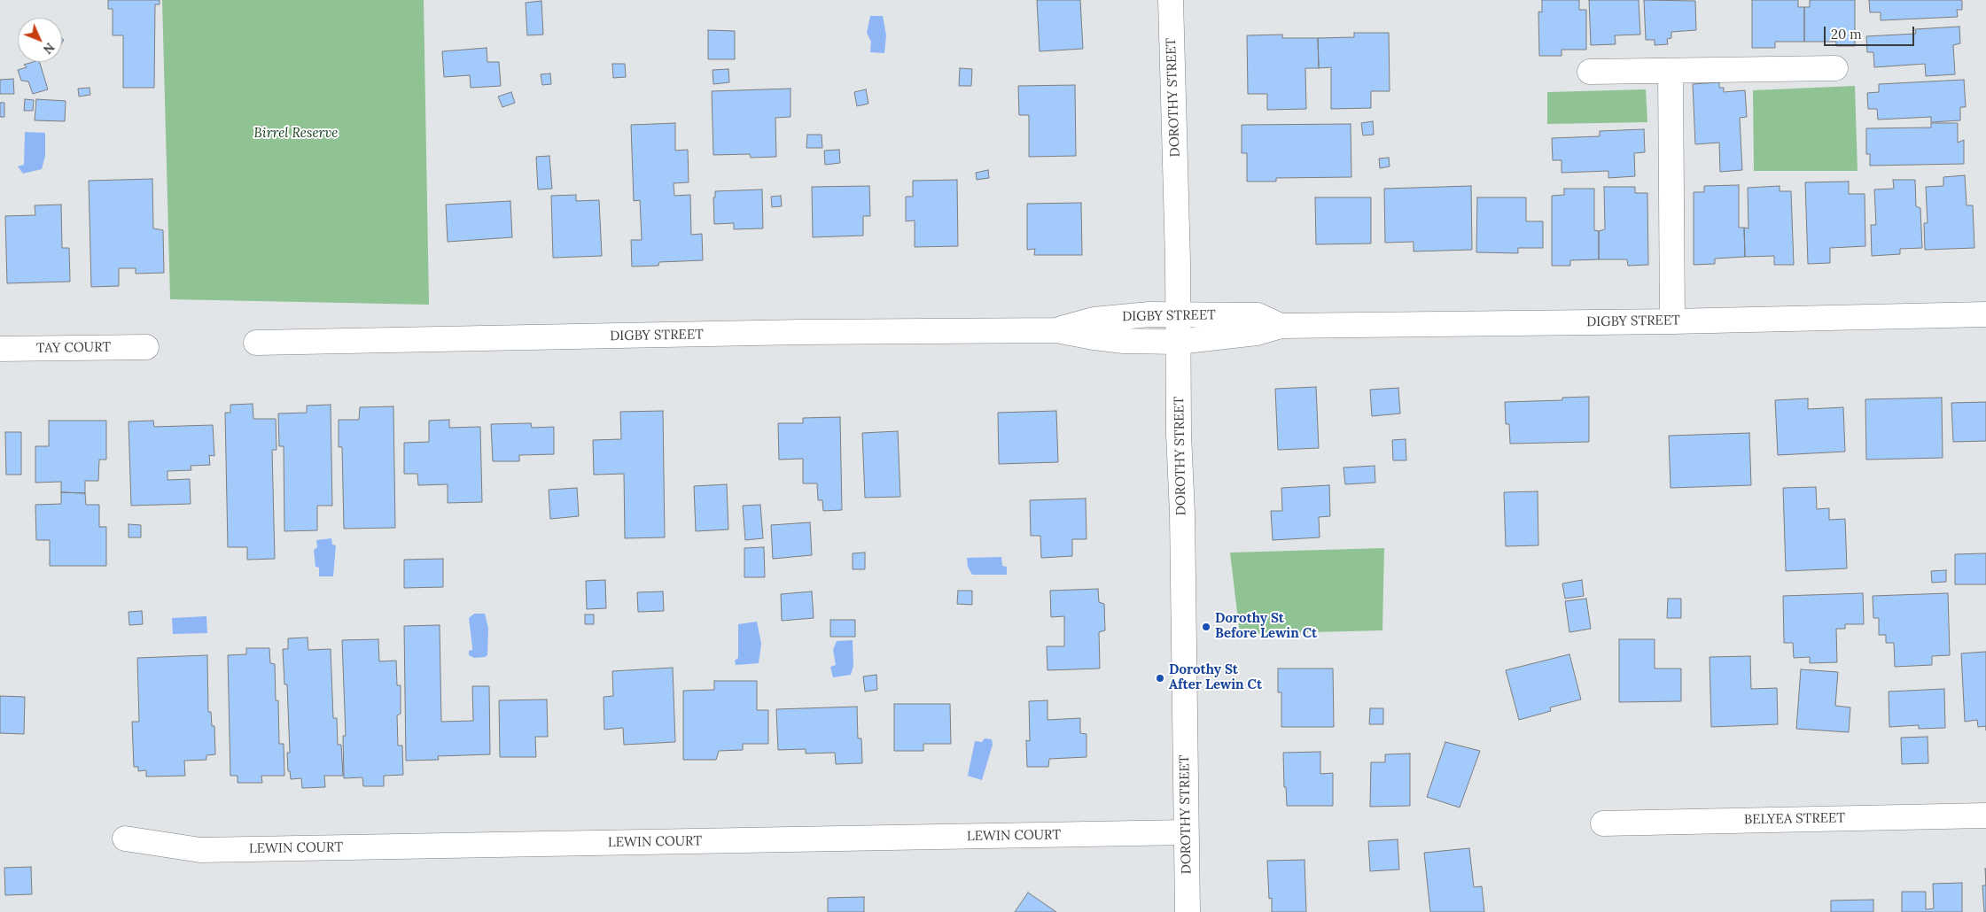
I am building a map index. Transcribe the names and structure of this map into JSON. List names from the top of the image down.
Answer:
{
  "streets": {
    "street": [
      "DOROTHY STREET",
      "DIGBY STREET",
      "TAY COURT",
      "BELYEA STREET",
      "LEWIN COURT"
    ]
  },
  "crossings": [
    ["DOROTHY STREET", "DIGBY STREET"],
    ["DOROTHY STREET", "LEWIN COURT"]
  ],
  "parks": ["Birrel Reserve"],
  "places": ["Dorothy St Before Lewin Ct", "Dorothy St After Lewin Ct"],
  "scale_bar": "20 m",
  "north": "bottom right"
}
